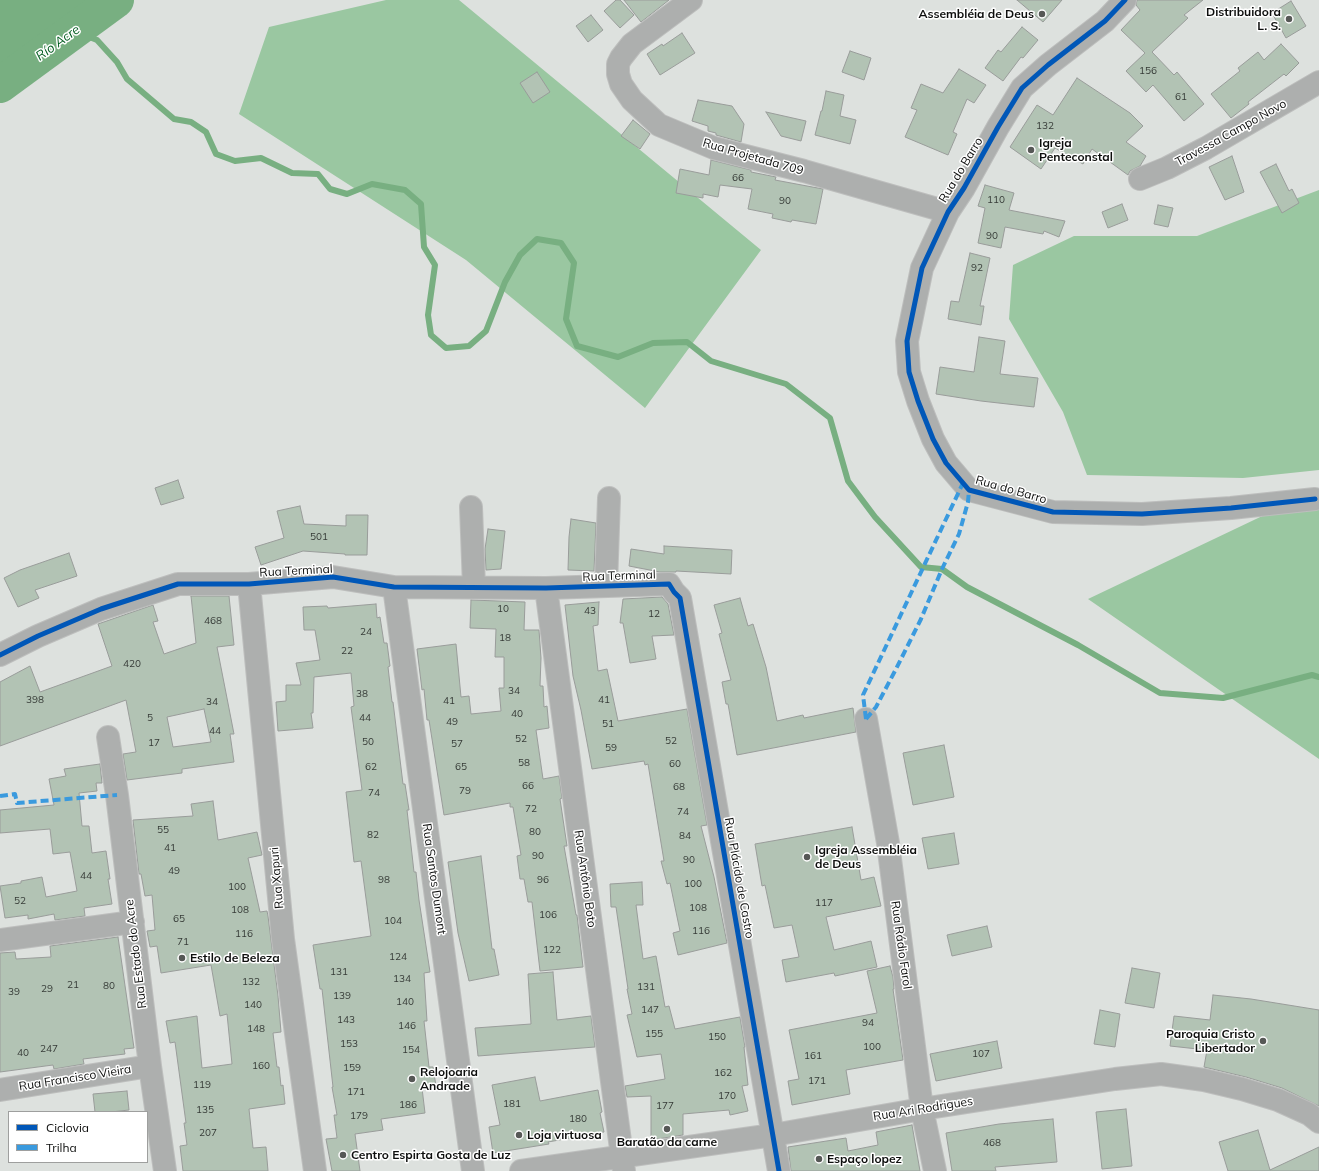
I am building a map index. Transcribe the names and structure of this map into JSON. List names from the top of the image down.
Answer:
{
  "streets": {
    "street": [
      "Travessa Campo Novo",
      "Rua Projetada 709",
      "Rua do Barro",
      "Rua Terminal",
      "Rua Xapuri",
      "Rua Plácido de Castro",
      "Rua Santos Dumont",
      "Rua Antônio Boto",
      "Rua Rádio Farol",
      "Rua Estado do Acre",
      "Rua Francisco Vieira",
      "Rua Ari Rodrigues"
    ]
  },
  "crossings": [
    ["Rua Projetada 709", "Rua do Barro"],
    ["Rua Terminal", "Rua Xapuri"],
    ["Rua Terminal", "Rua Plácido de Castro"],
    ["Rua Terminal", "Rua Santos Dumont"],
    ["Rua Terminal", "Rua Antônio Boto"],
    ["Rua Plácido de Castro", "Rua Ari Rodrigues"],
    ["Rua Antônio Boto", "Rua Ari Rodrigues"],
    ["Rua Rádio Farol", "Rua Ari Rodrigues"],
    ["Rua Estado do Acre", "Rua Francisco Vieira"]
  ],
  "water": ["Río Acre"],
  "places": [
    "Assembléia de Deus",
    "Distribuidora L. S.",
    "Igreja Penteconstal",
    "Igreja Assembléia de Deus",
    "Estilo de Beleza",
    "Paroquia Cristo Libertador",
    "Relojoaria Andrade",
    "Baratão da carne",
    "Loja virtuosa",
    "Centro Espirta Gosta de Luz",
    "Espaço lopez"
  ],
  "house_numbers": [
    "156",
    "61",
    "132",
    "66",
    "110",
    "90",
    "90",
    "92",
    "501",
    "10",
    "43",
    "12",
    "468",
    "24",
    "18",
    "22",
    "420",
    "34",
    "38",
    "398",
    "41",
    "41",
    "34",
    "40",
    "5",
    "44",
    "49",
    "51",
    "44",
    "52",
    "52",
    "50",
    "17",
    "57",
    "59",
    "58",
    "60",
    "62",
    "65",
    "66",
    "68",
    "79",
    "74",
    "72",
    "74",
    "55",
    "80",
    "82",
    "84",
    "41",
    "90",
    "90",
    "49",
    "44",
    "98",
    "96",
    "100",
    "100",
    "52",
    "117",
    "108",
    "108",
    "106",
    "65",
    "104",
    "116",
    "116",
    "71",
    "122",
    "124",
    "131",
    "134",
    "132",
    "21",
    "80",
    "131",
    "29",
    "39",
    "139",
    "140",
    "140",
    "147",
    "143",
    "94",
    "146",
    "148",
    "155",
    "150",
    "153",
    "100",
    "247",
    "154",
    "40",
    "107",
    "161",
    "160",
    "159",
    "162",
    "171",
    "119",
    "171",
    "170",
    "181",
    "186",
    "177",
    "135",
    "179",
    "180",
    "207",
    "468"
  ],
  "legend": ["Ciclovia", "Trilha"]
}
